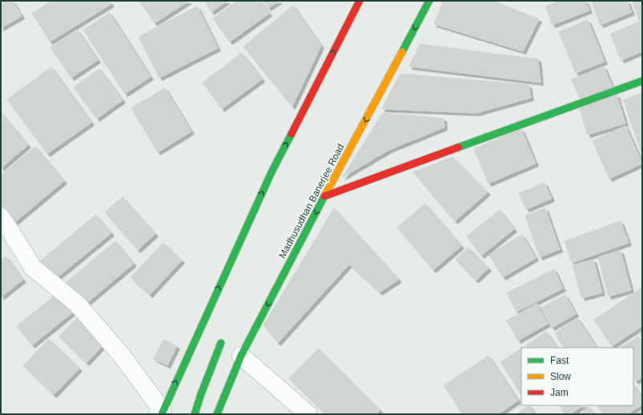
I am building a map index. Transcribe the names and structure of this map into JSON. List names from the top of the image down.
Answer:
{
  "streets": {
    "street": ["Madhusudhan Banerjee Road"]
  },
  "legend": ["Fast", "Slow", "Jam"]
}
